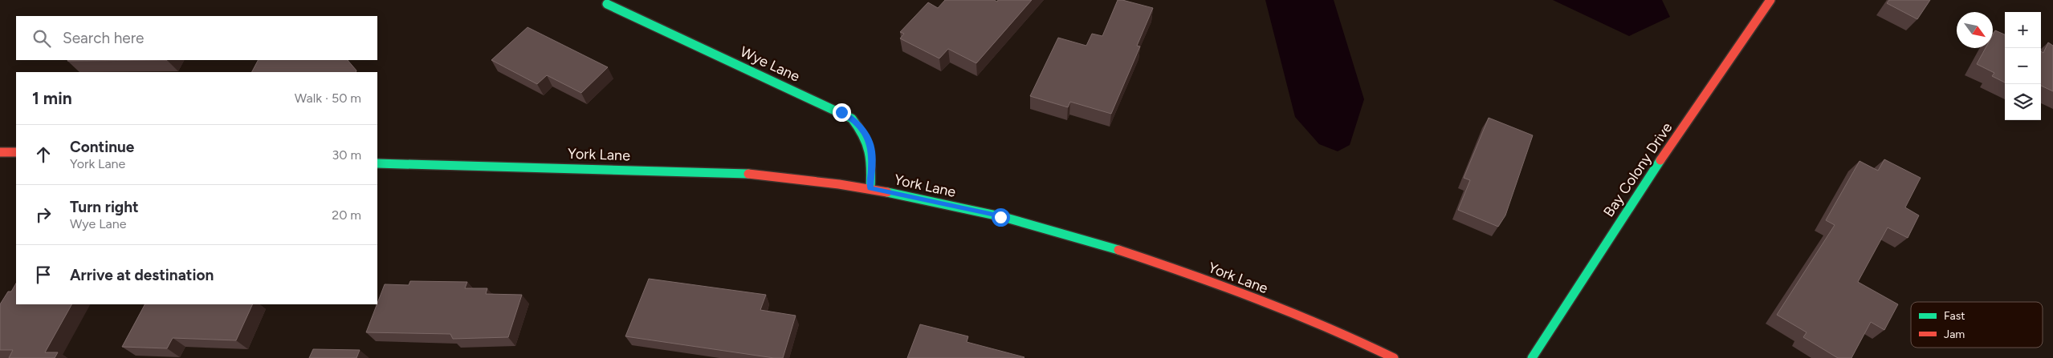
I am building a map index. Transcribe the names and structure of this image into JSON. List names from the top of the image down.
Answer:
{
  "streets": {
    "street": ["Wye Lane", "York Lane", "Bay Colony Drive"]
  },
  "crossings": [
    ["Wye Lane", "York Lane"]
  ],
  "legend": ["Fast", "Jam"],
  "north": "bottom right",
  "page": {
    "map_buttons": ["+", "−"],
    "search": "Search here",
    "heading": ["1 min", "Walk · 50 m"],
    "list": [
      ["Continue", "York Lane", "30 m"],
      ["Turn right", "Wye Lane", "20 m"],
      "Arrive at destination"
    ]
  }
}
